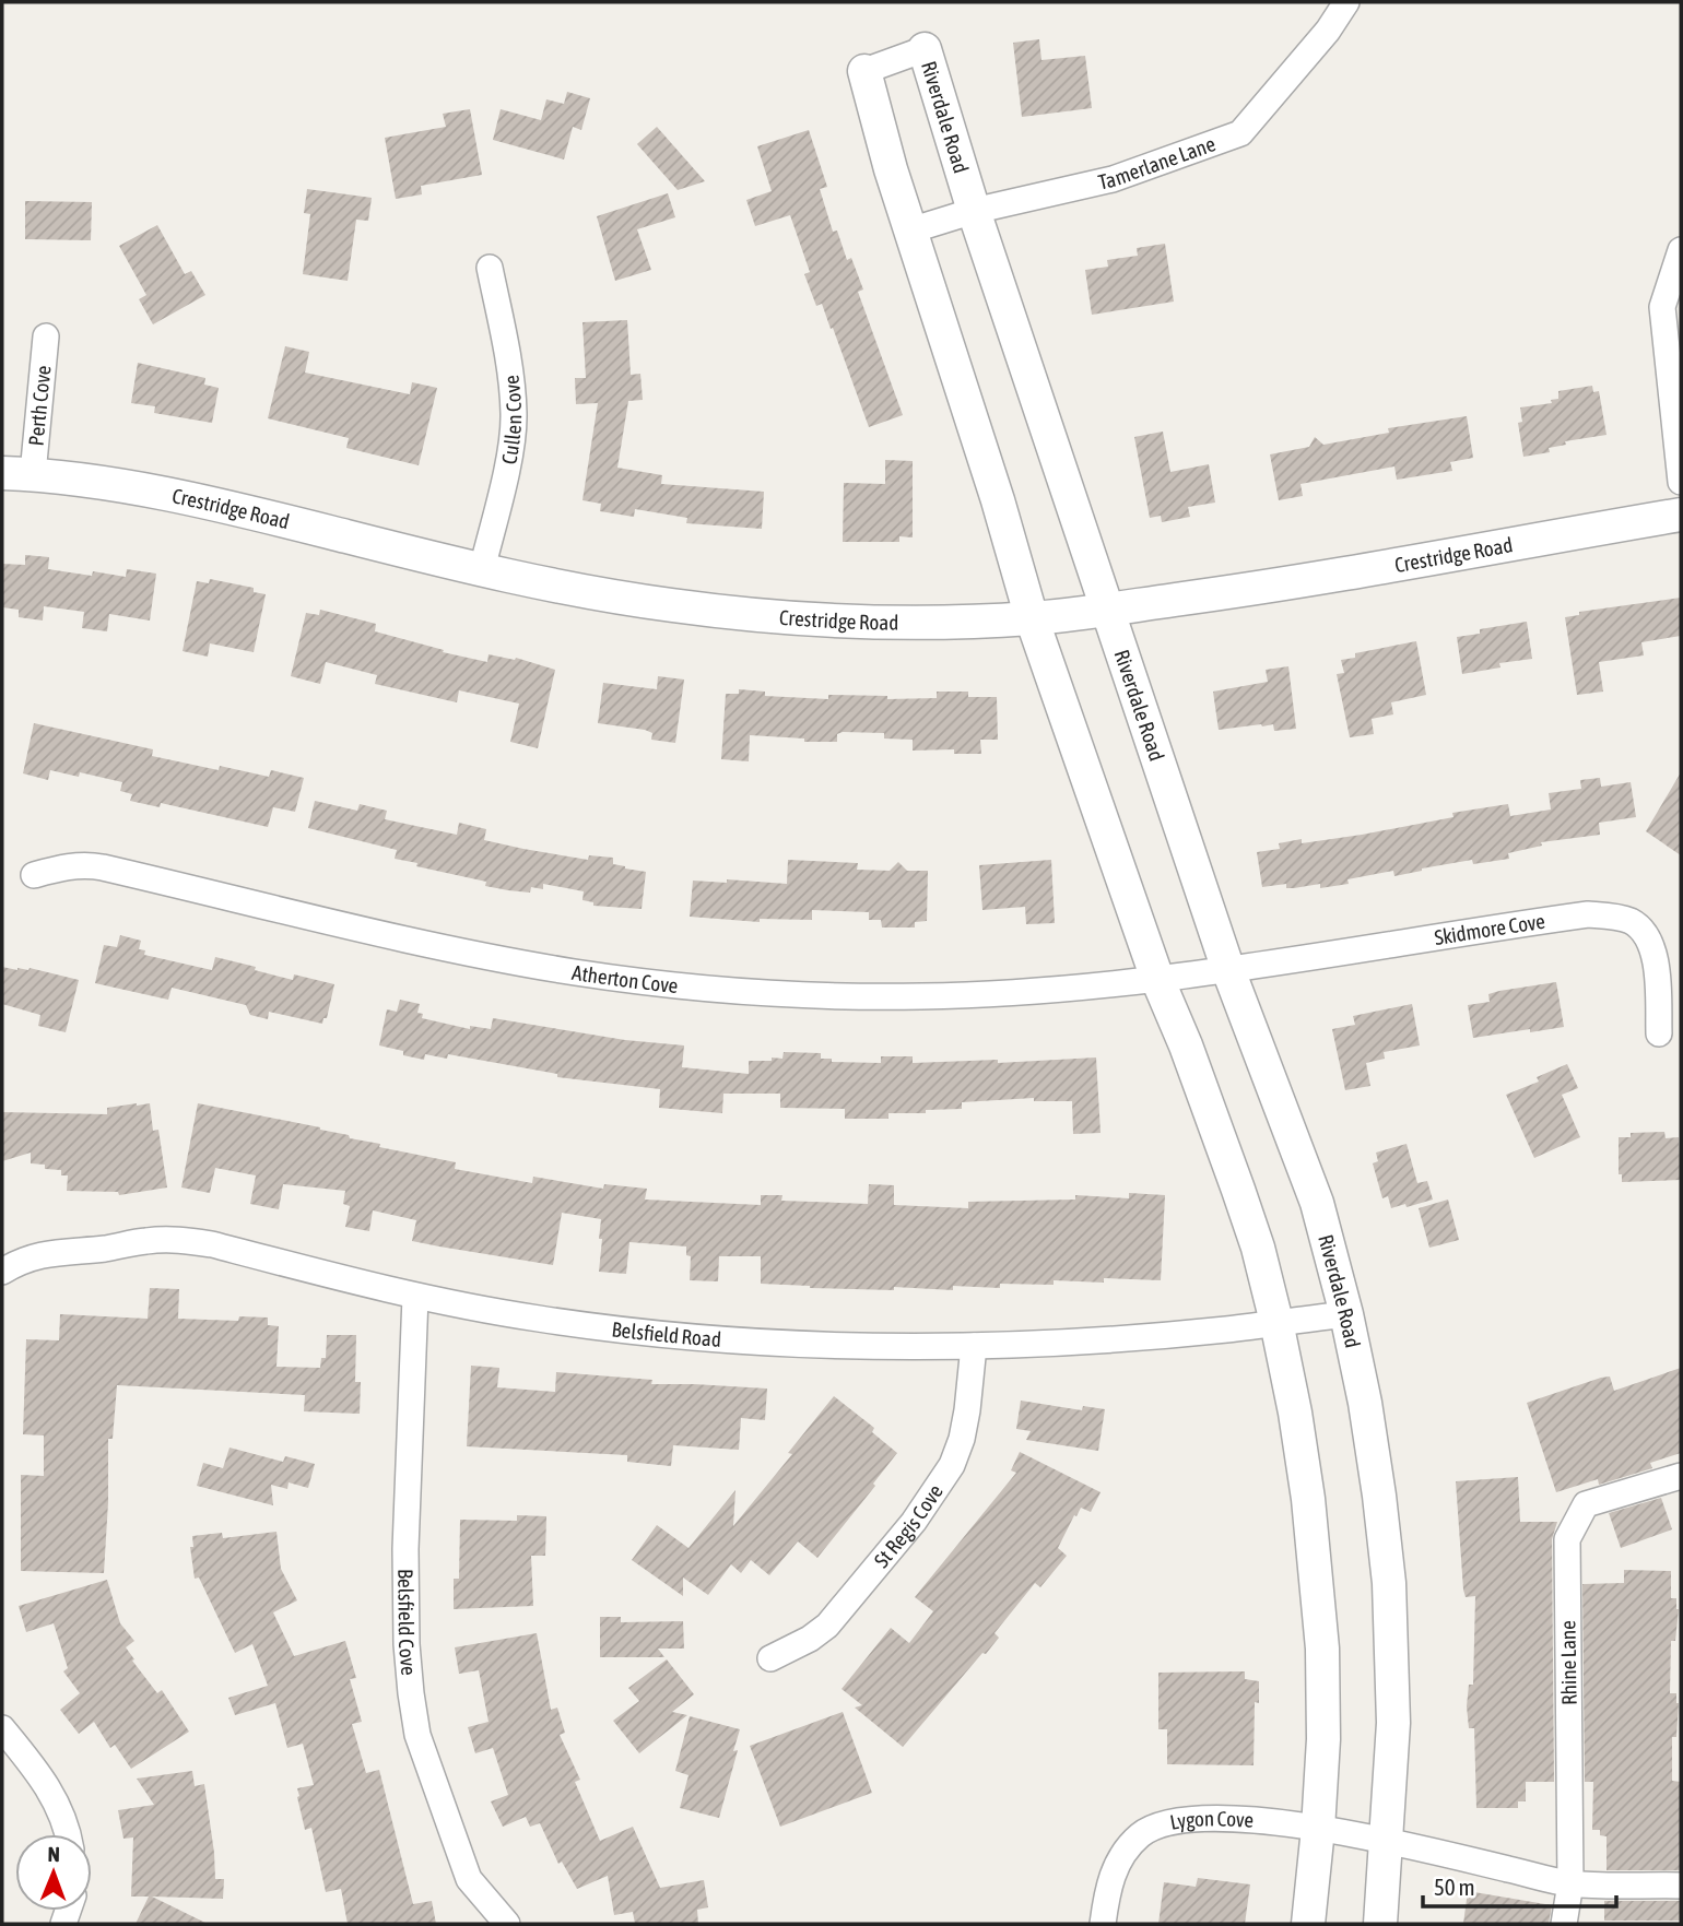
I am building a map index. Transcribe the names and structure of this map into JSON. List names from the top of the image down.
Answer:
{
  "streets": {
    "street": [
      "Riverdale Road",
      "Tamerlane Lane",
      "Perth Cove",
      "Cullen Cove",
      "Crestridge Road",
      "Skidmore Cove",
      "Atherton Cove",
      "Belsfield Road",
      "St Regis Cove",
      "Belsfield Cove",
      "Rhine Lane",
      "Lygon Cove"
    ]
  },
  "crossings": [
    ["Riverdale Road", "Tamerlane Lane"],
    ["Riverdale Road", "Crestridge Road"],
    ["Riverdale Road", "Skidmore Cove"],
    ["Riverdale Road", "Atherton Cove"],
    ["Riverdale Road", "Belsfield Road"],
    ["Riverdale Road", "Lygon Cove"],
    ["Perth Cove", "Crestridge Road"],
    ["Cullen Cove", "Crestridge Road"],
    ["Skidmore Cove", "Atherton Cove"],
    ["Belsfield Road", "St Regis Cove"],
    ["Belsfield Road", "Belsfield Cove"],
    ["Rhine Lane", "Lygon Cove"]
  ],
  "scale_bar": "50 m",
  "north": "top"
}
